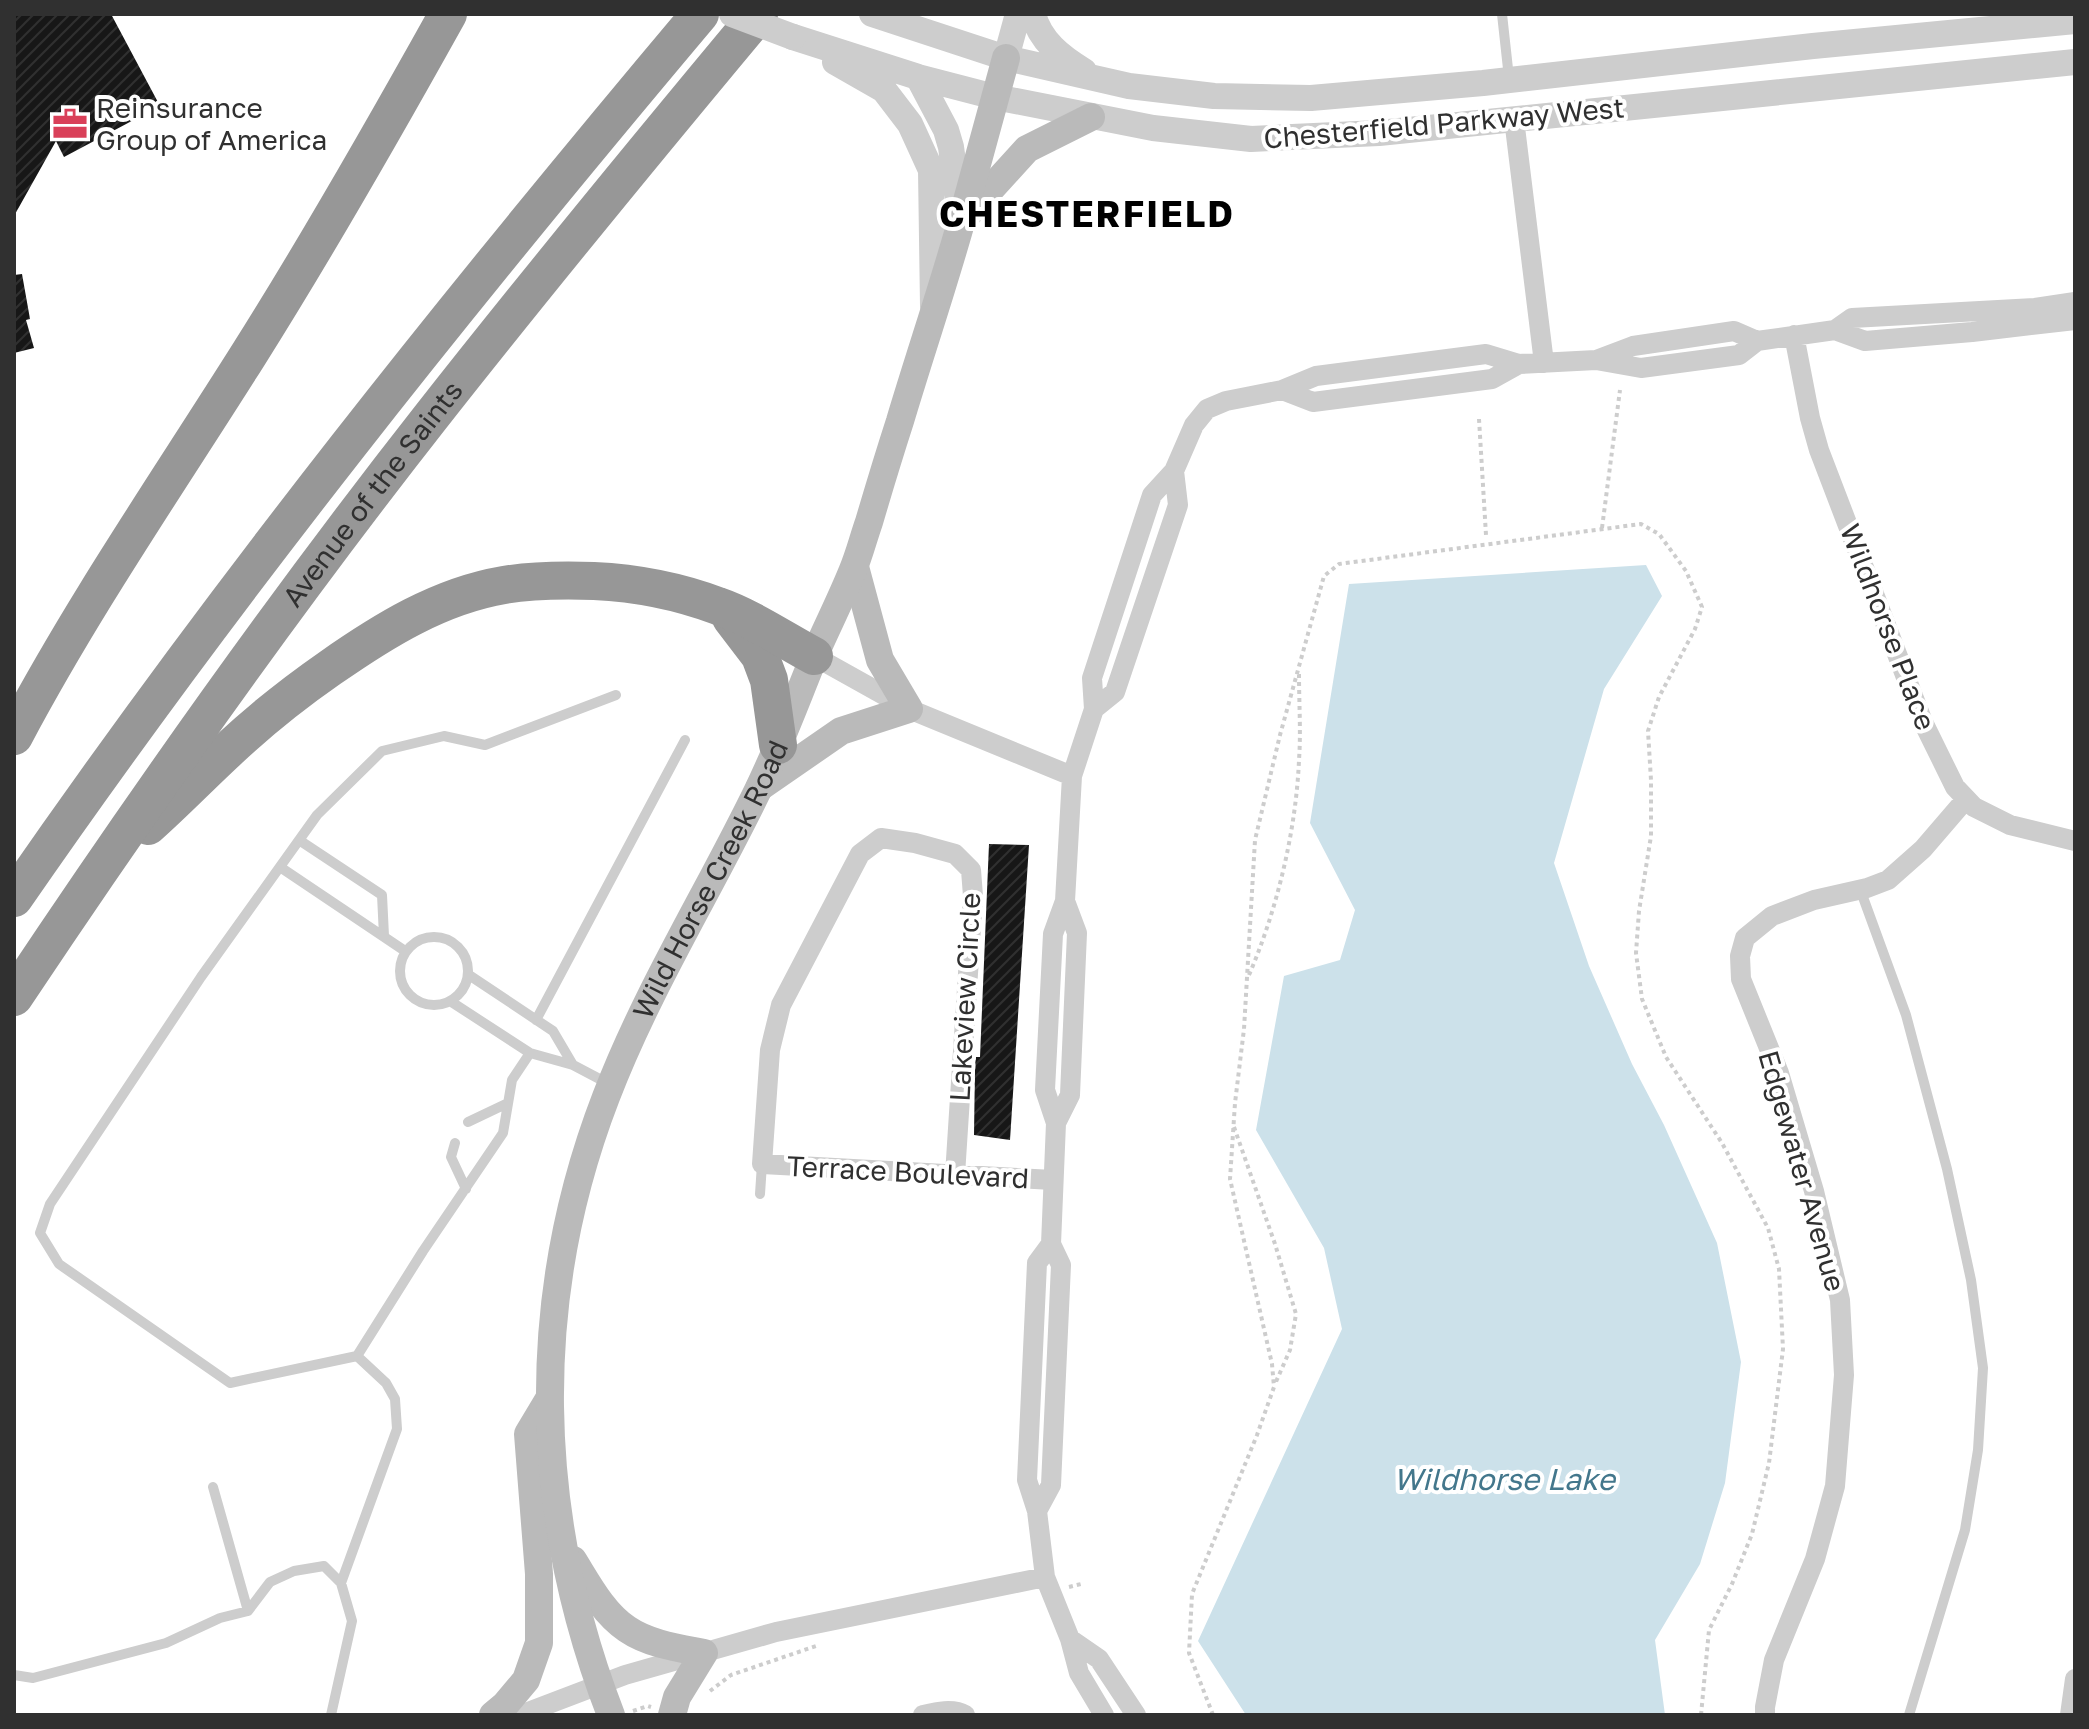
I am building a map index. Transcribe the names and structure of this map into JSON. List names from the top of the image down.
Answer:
{
  "streets": {
    "highway": ["Avenue of the Saints"],
    "main road": ["Wild Horse Creek Road"],
    "street": [
      "Chesterfield Parkway West",
      "Wildhorse Place",
      "Lakeview Circle",
      "Edgewater Avenue",
      "Terrace Boulevard"
    ]
  },
  "crossings": [
    ["Chesterfield Parkway West", "Wild Horse Creek Road"],
    ["Wildhorse Place", "Edgewater Avenue"],
    ["Lakeview Circle", "Terrace Boulevard"]
  ],
  "districts": ["CHESTERFIELD"],
  "water": ["Wildhorse Lake"],
  "places": {
    "office": ["Reinsurance Group of America"]
  }
}
